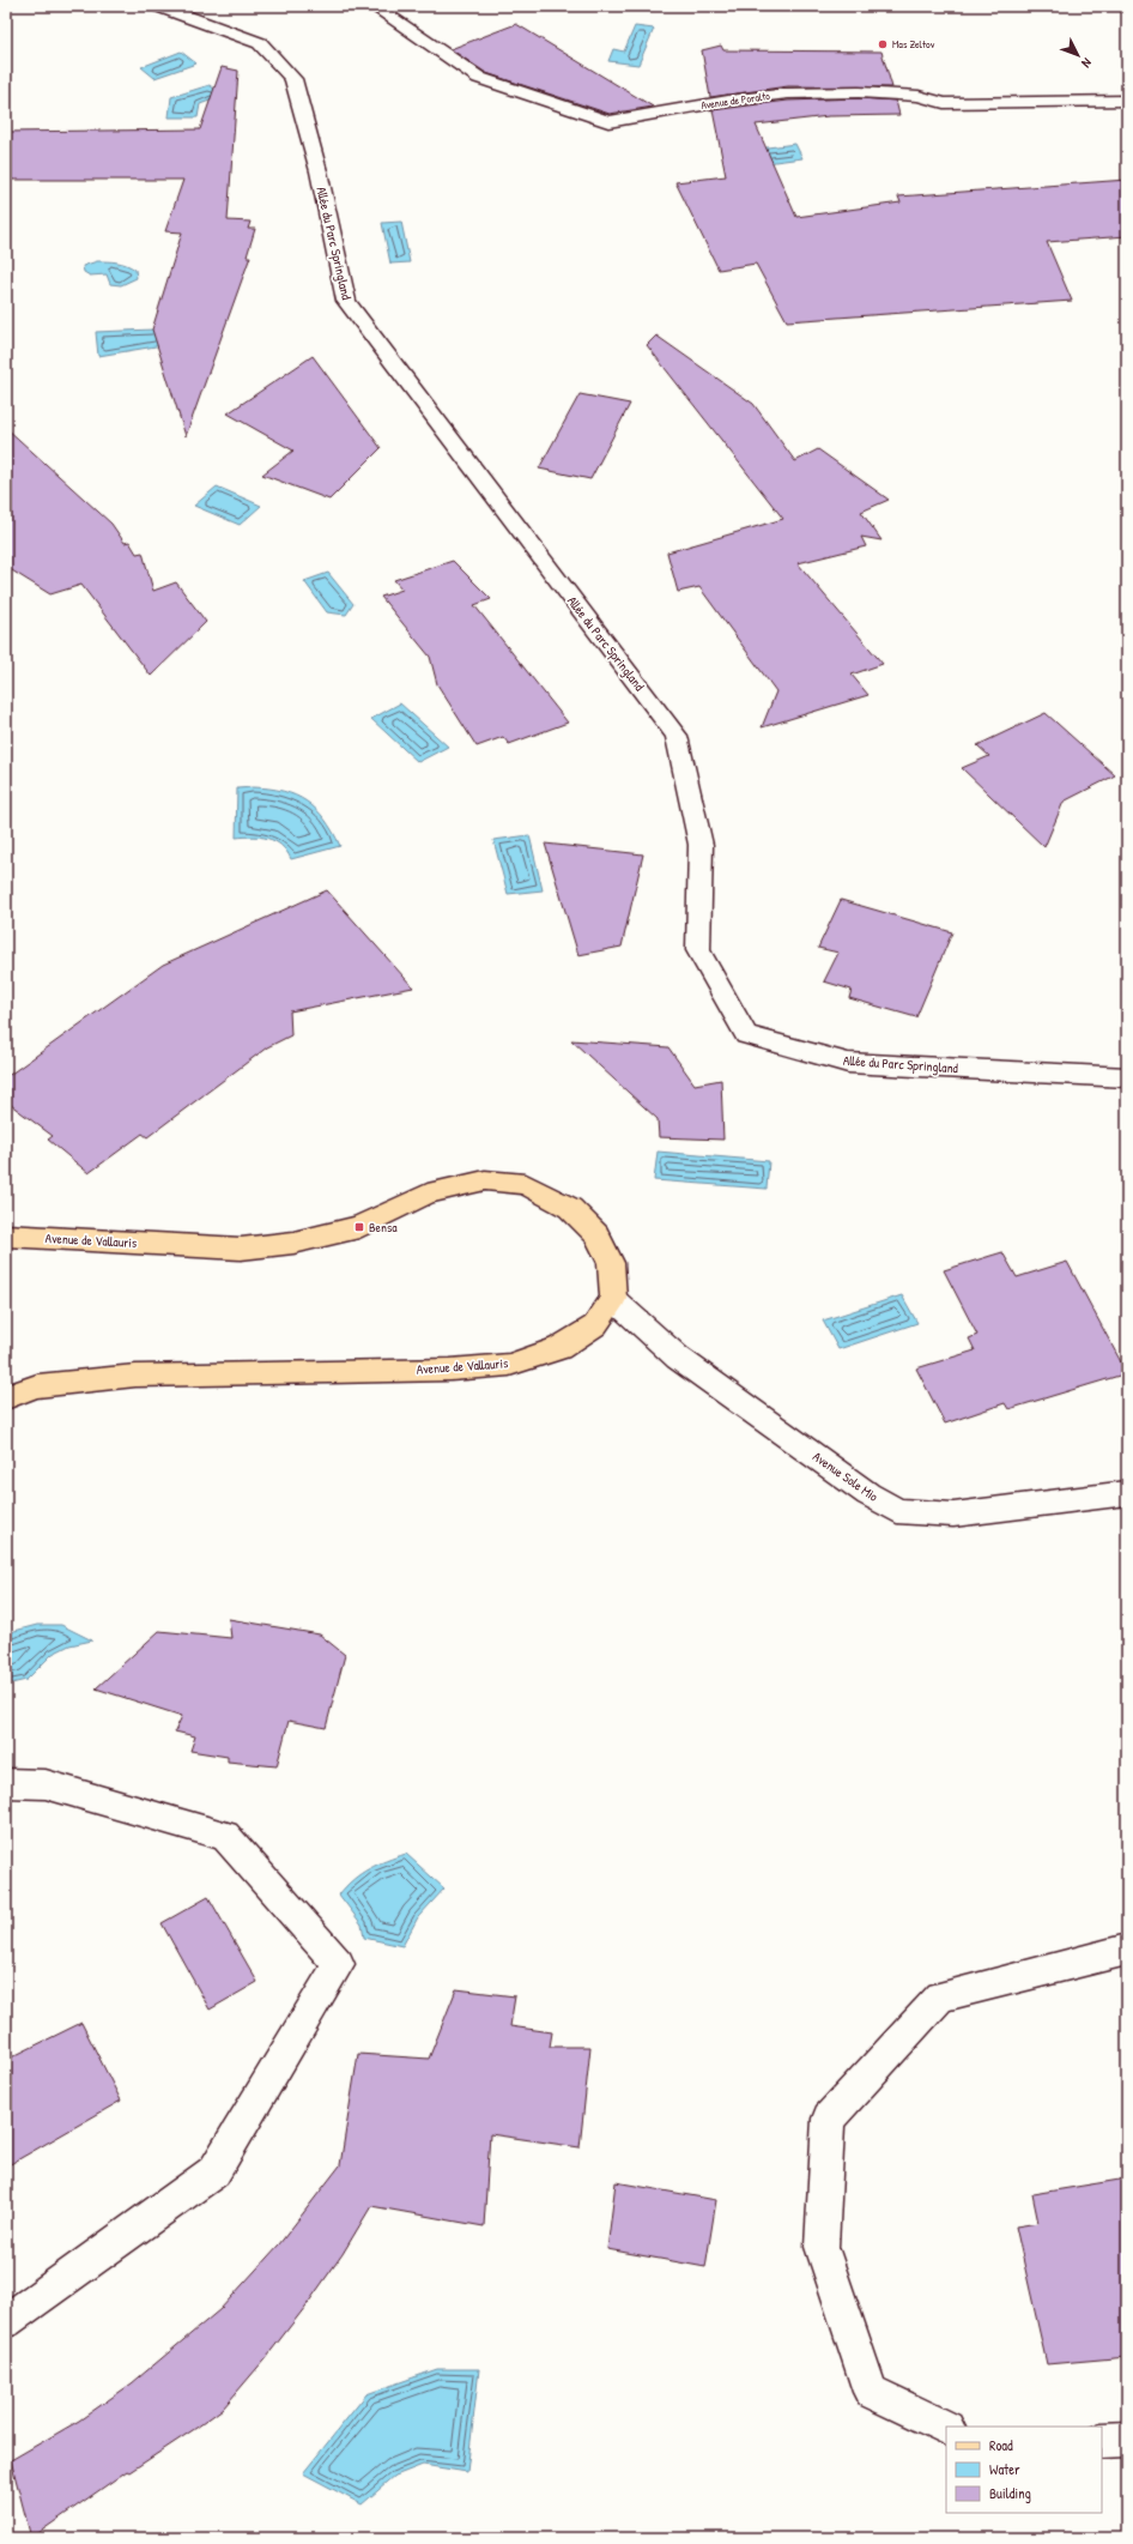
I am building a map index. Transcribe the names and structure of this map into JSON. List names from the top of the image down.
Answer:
{
  "streets": {
    "main road": ["Avenue de Vallauris"],
    "street": ["Avenue de Poralto", "Allée du Parc Springland", "Avenue Sole Mio"]
  },
  "crossings": [
    ["Avenue de Vallauris", "Avenue Sole Mio"]
  ],
  "places": {
    "other": ["Mas Zeltov"],
    "transit": ["Bensa"]
  },
  "legend": ["Road", "Water", "Building"],
  "north": "bottom right"
}
